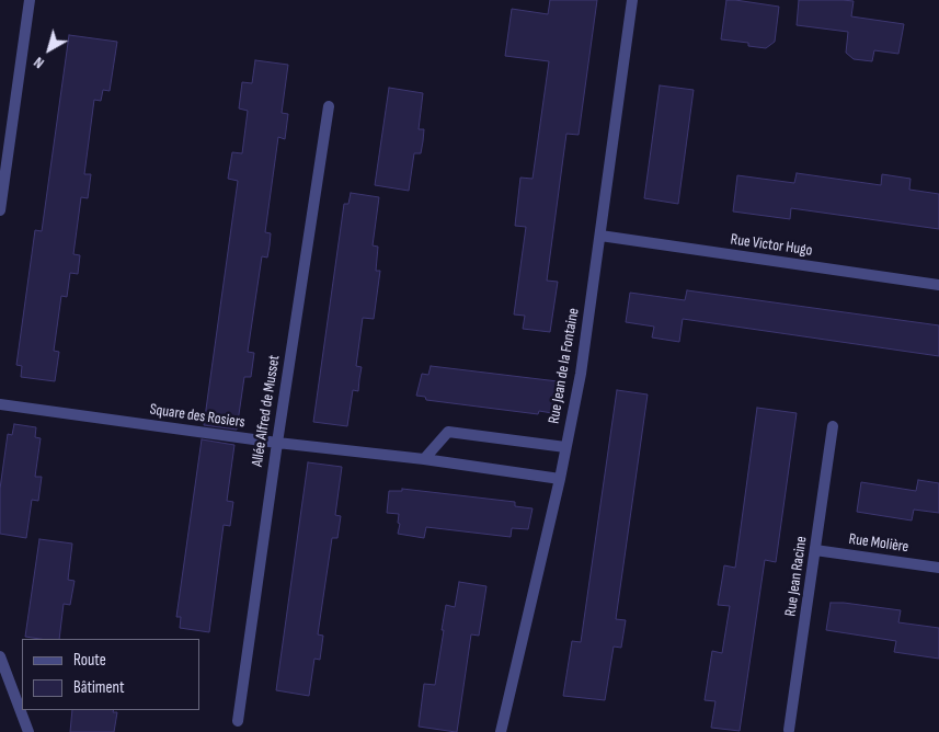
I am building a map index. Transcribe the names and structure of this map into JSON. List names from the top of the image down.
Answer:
{
  "streets": {
    "street": [
      "Rue Victor Hugo",
      "Rue Jean de la Fontaine",
      "Allée Alfred de Musset",
      "Square des Rosiers",
      "Rue Molière",
      "Rue Jean Racine"
    ]
  },
  "crossings": [
    ["Rue Victor Hugo", "Rue Jean de la Fontaine"],
    ["Rue Jean de la Fontaine", "Square des Rosiers"],
    ["Allée Alfred de Musset", "Square des Rosiers"],
    ["Rue Molière", "Rue Jean Racine"]
  ],
  "legend": ["Route", "Bâtiment"],
  "north": "bottom left"
}
